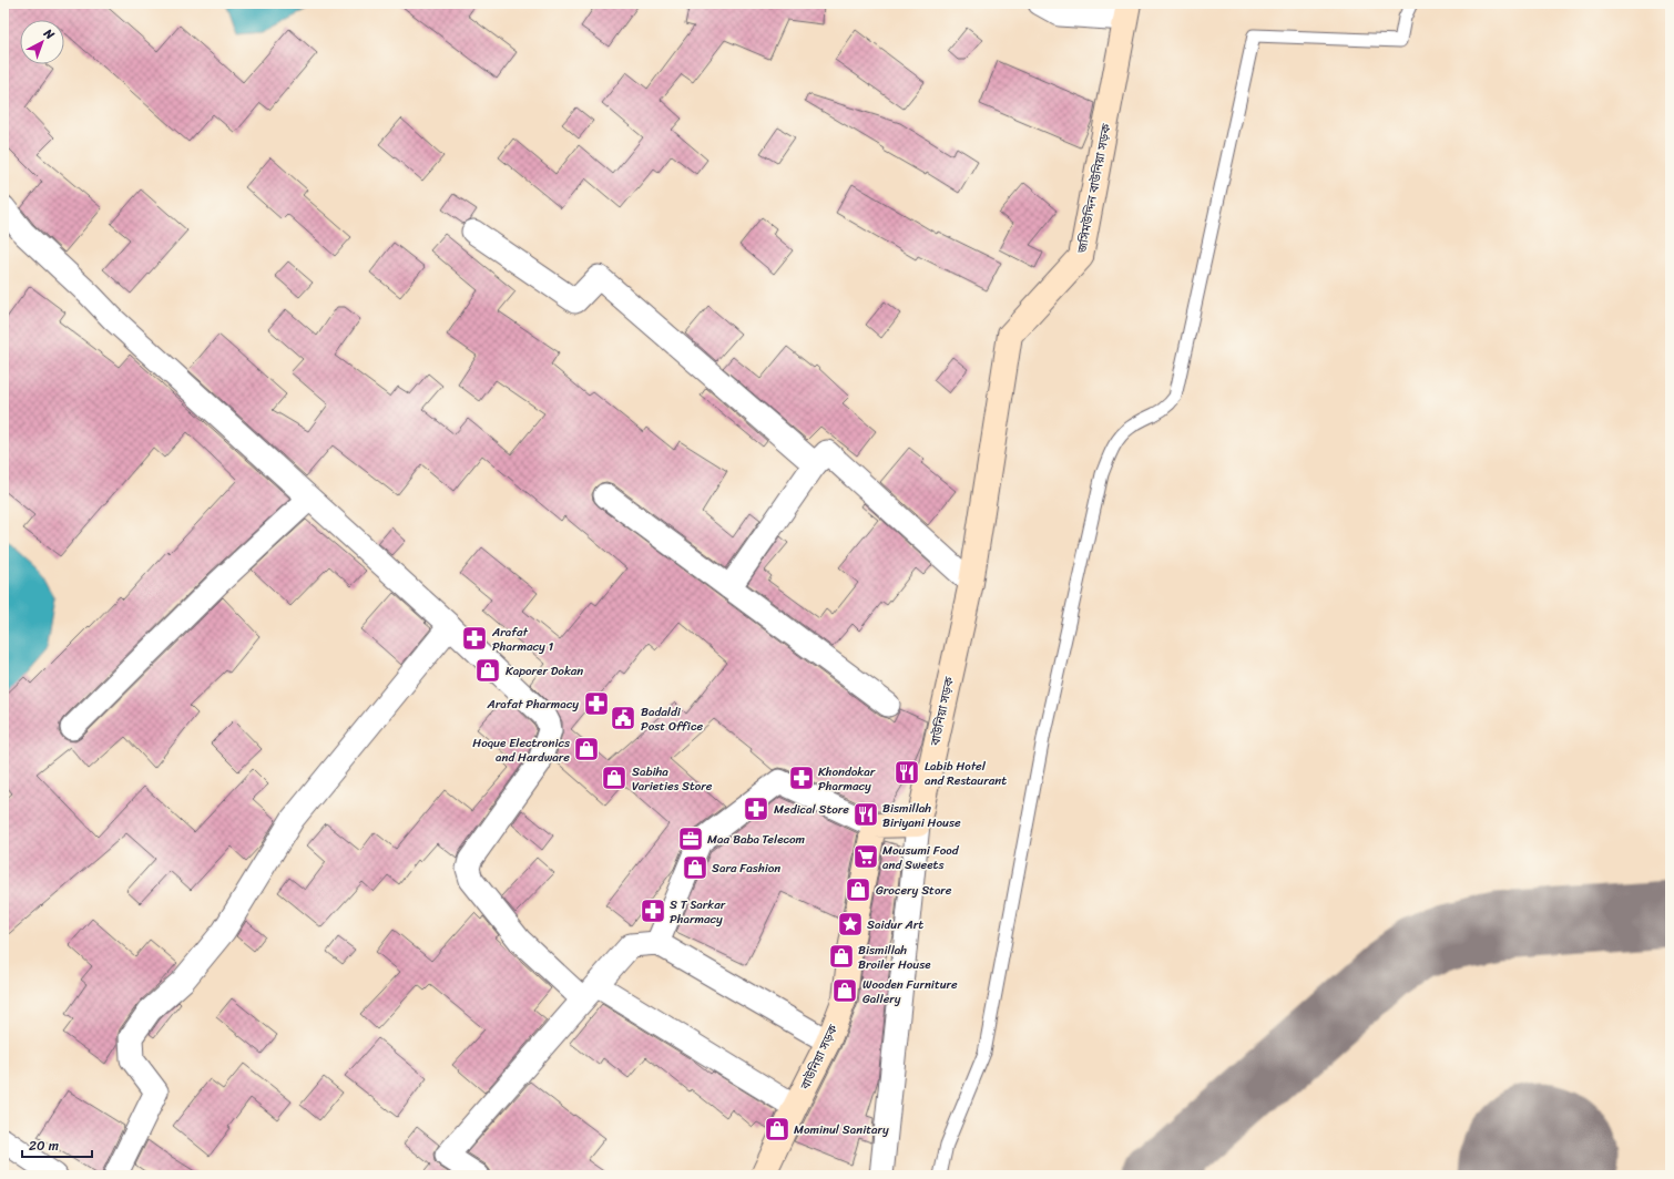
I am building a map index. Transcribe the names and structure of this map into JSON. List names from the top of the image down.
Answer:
{
  "streets": {
    "street": ["জসিমউদ্দিন বাউনিয়া সড়ক", "বাউনিয়া সড়ক"]
  },
  "crossings": [
    ["জসিমউদ্দিন বাউনিয়া সড়ক", "বাউনিয়া সড়ক"]
  ],
  "places": {
    "pharmacy": [
      "Arafat Pharmacy 1",
      "Arafat Pharmacy",
      "Khondokar Pharmacy",
      "Medical Store",
      "S T Sarkar Pharmacy"
    ],
    "shop": [
      "Kaporer Dokan",
      "Hoque Electronics and Hardware",
      "Sabiha Varieties Store",
      "Sara Fashion",
      "Grocery Store",
      "Bismillah Broiler House",
      "Wooden Furniture Gallery",
      "Mominul Sanitary"
    ],
    "public building": ["Badaldi Post Office"],
    "restaurant": ["Labib Hotel and Restaurant", "Bismillah Biriyani House"],
    "office": ["Maa Baba Telecom"],
    "supermarket": ["Mousumi Food and Sweets"],
    "place": ["Saidur Art"]
  },
  "scale_bar": "20 m",
  "north": "top right"
}
